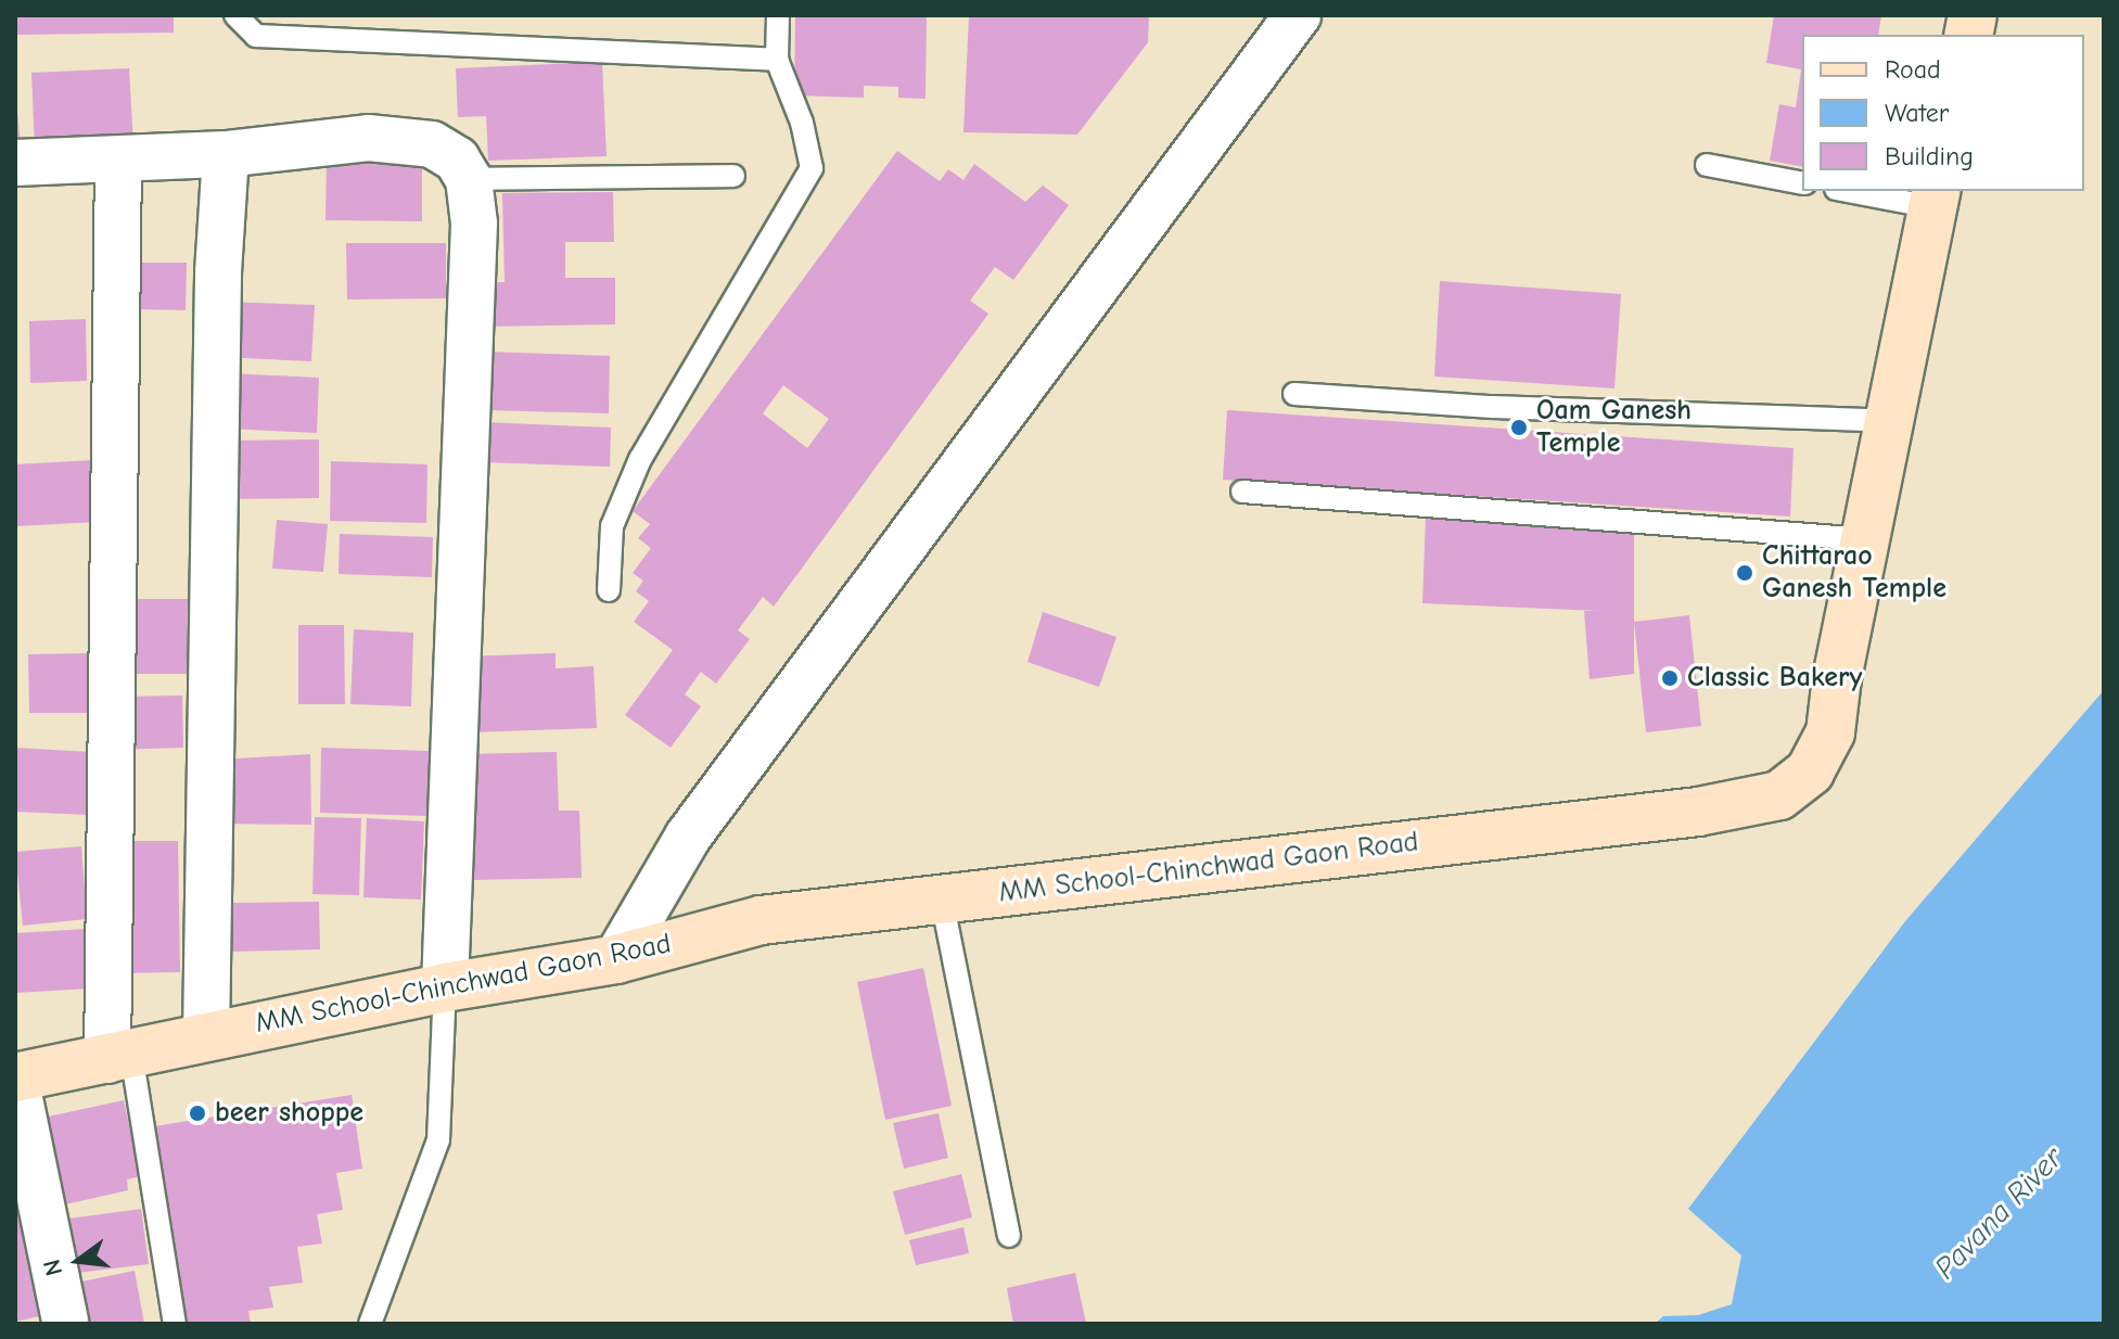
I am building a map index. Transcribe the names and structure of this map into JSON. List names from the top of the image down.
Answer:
{
  "streets": {
    "main road": ["MM School-Chinchwad Gaon Road"]
  },
  "water": ["Pavana River"],
  "places": [
    "Oam Ganesh Temple",
    "Chittarao Ganesh Temple",
    "Classic Bakery",
    "beer shoppe"
  ],
  "legend": ["Road", "Water", "Building"],
  "north": "left"
}
